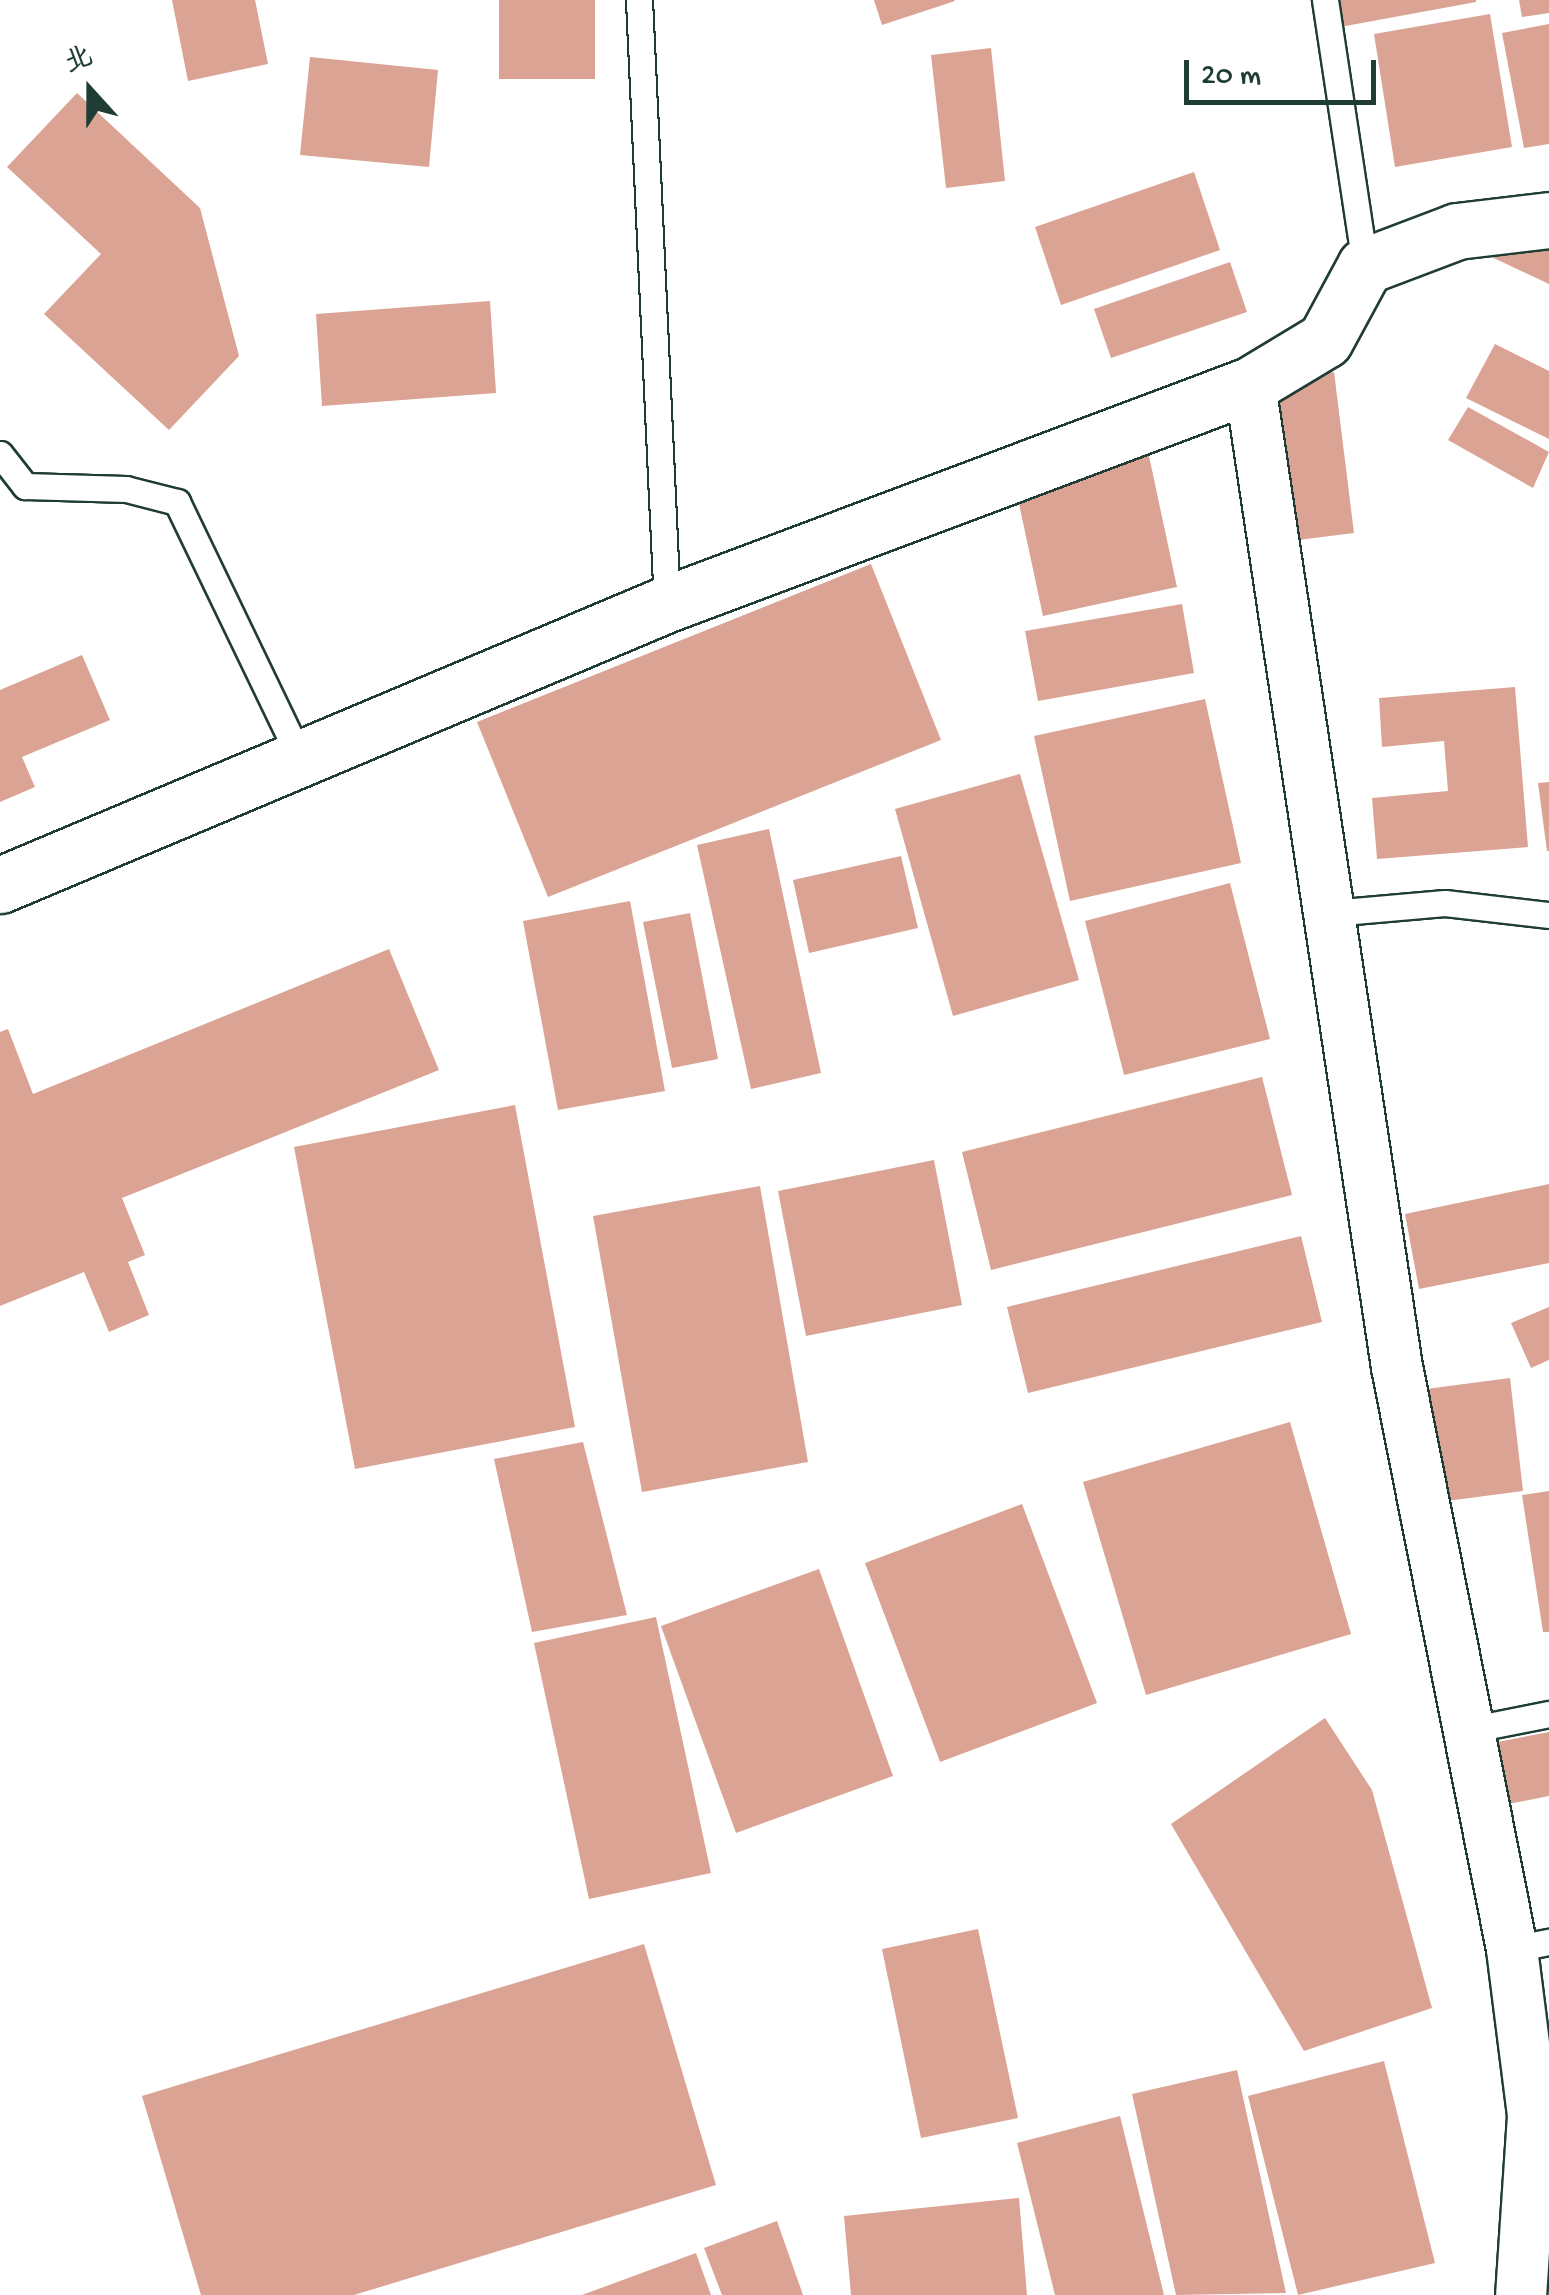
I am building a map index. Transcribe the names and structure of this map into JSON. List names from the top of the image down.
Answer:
{
  "scale_bar": "20 m",
  "north": "top"
}
